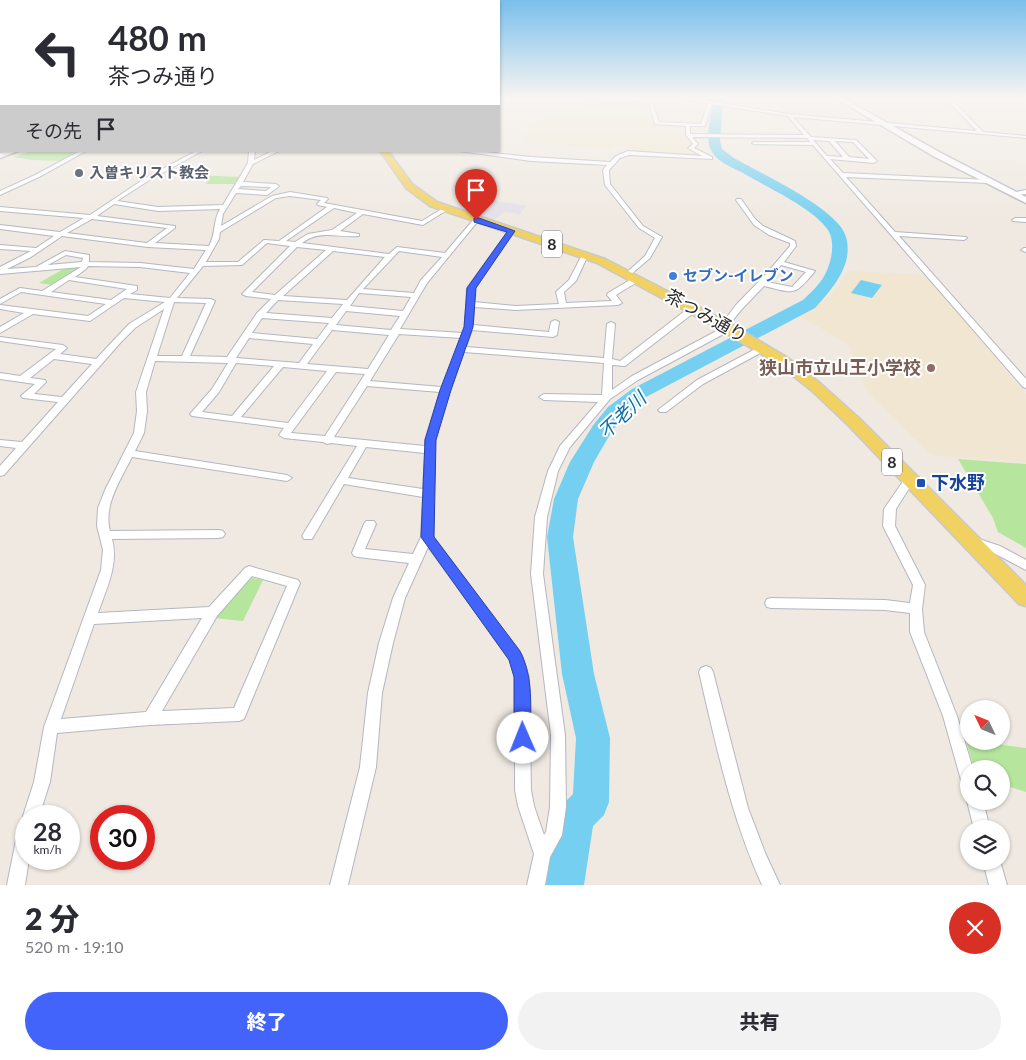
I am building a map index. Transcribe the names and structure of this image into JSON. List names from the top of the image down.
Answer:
{
  "streets": {
    "main road": ["8", "茶つみ通り"]
  },
  "water": ["不老川"],
  "places": {
    "other": ["入曽キリスト教会", "セブン-イレブン", "狭山市立山王小学校"],
    "transit": ["下水野"]
  },
  "north": "top left",
  "page": {
    "turn": ["480 m", "茶つみ通り"],
    "then": "その先",
    "speed": "28 km/h",
    "limit": "30",
    "heading": ["2 分", "520 m · 19:10"],
    "buttons": ["終了", "共有"]
  }
}
